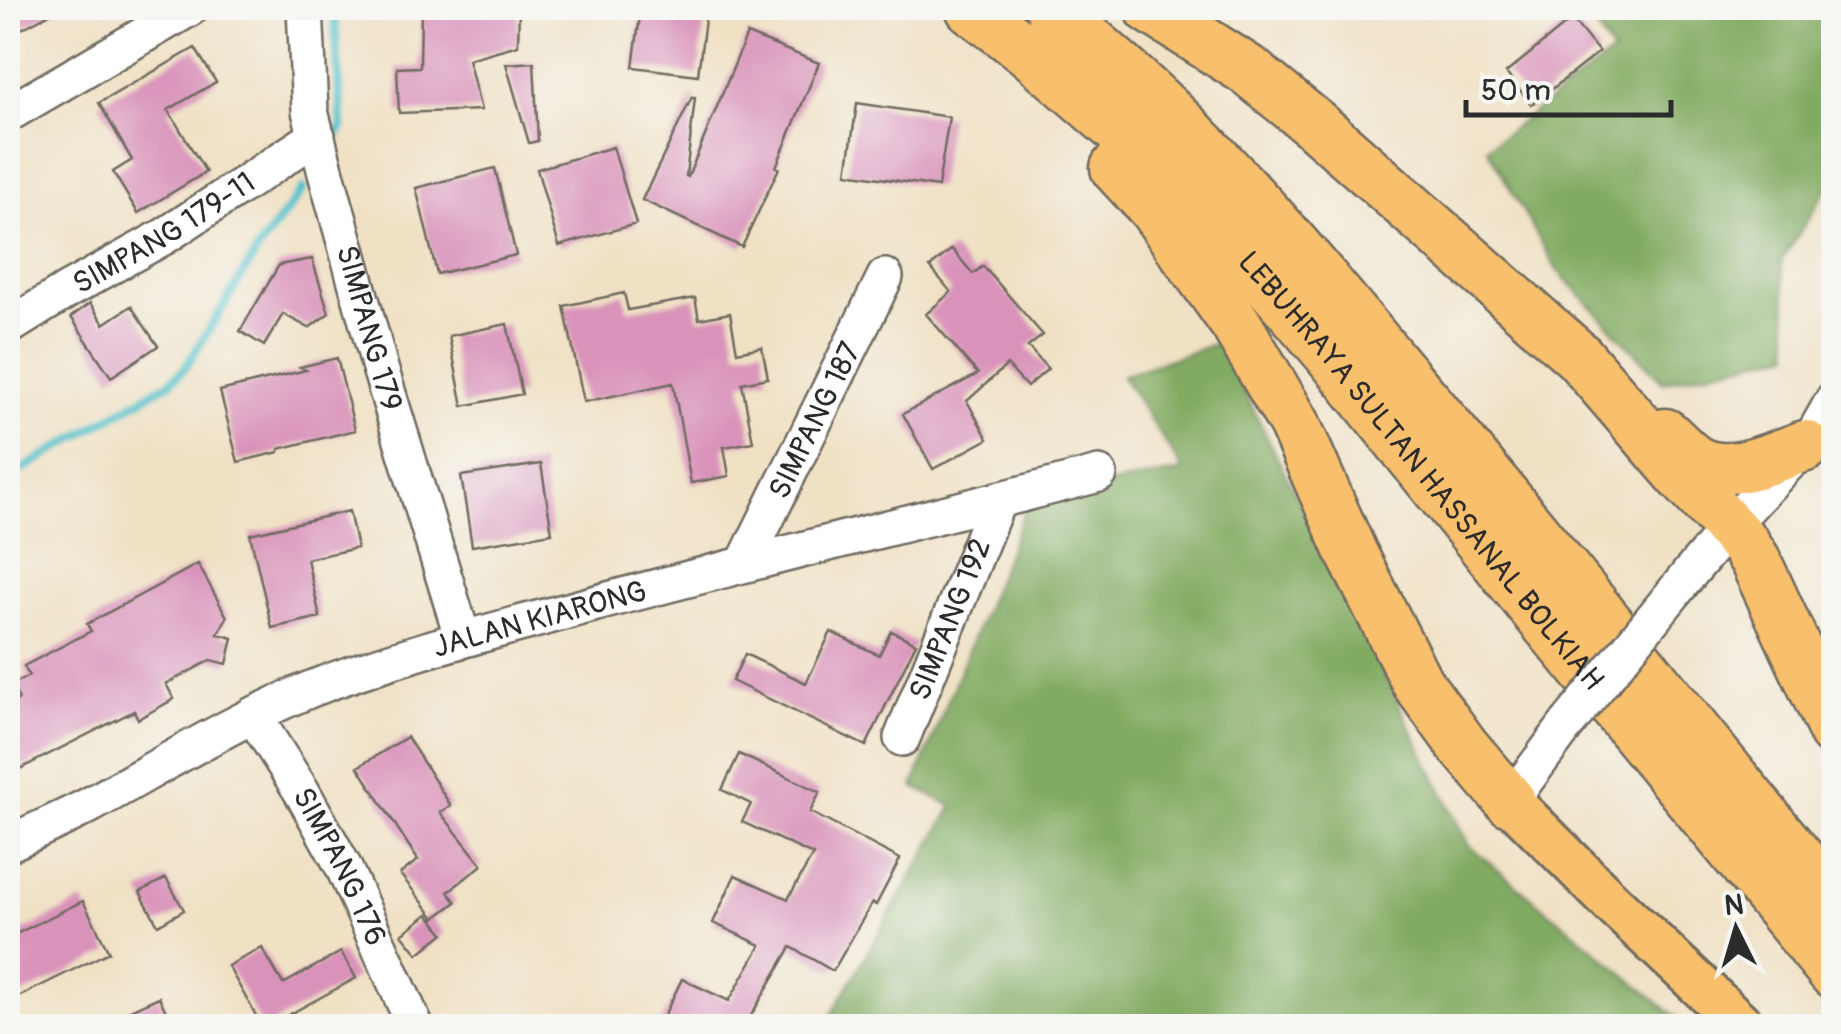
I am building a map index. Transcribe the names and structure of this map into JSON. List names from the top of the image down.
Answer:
{
  "streets": {
    "highway": ["LEBUHRAYA SULTAN HASSANAL BOLKIAH"],
    "street": [
      "SIMPANG 179-11",
      "SIMPANG 179",
      "SIMPANG 187",
      "SIMPANG 192",
      "JALAN KIARONG",
      "SIMPANG 176"
    ]
  },
  "crossings": [
    ["SIMPANG 179-11", "SIMPANG 179"],
    ["SIMPANG 179", "JALAN KIARONG"],
    ["SIMPANG 187", "JALAN KIARONG"],
    ["SIMPANG 192", "JALAN KIARONG"],
    ["JALAN KIARONG", "SIMPANG 176"]
  ],
  "scale_bar": "50 m",
  "north": "top"
}
